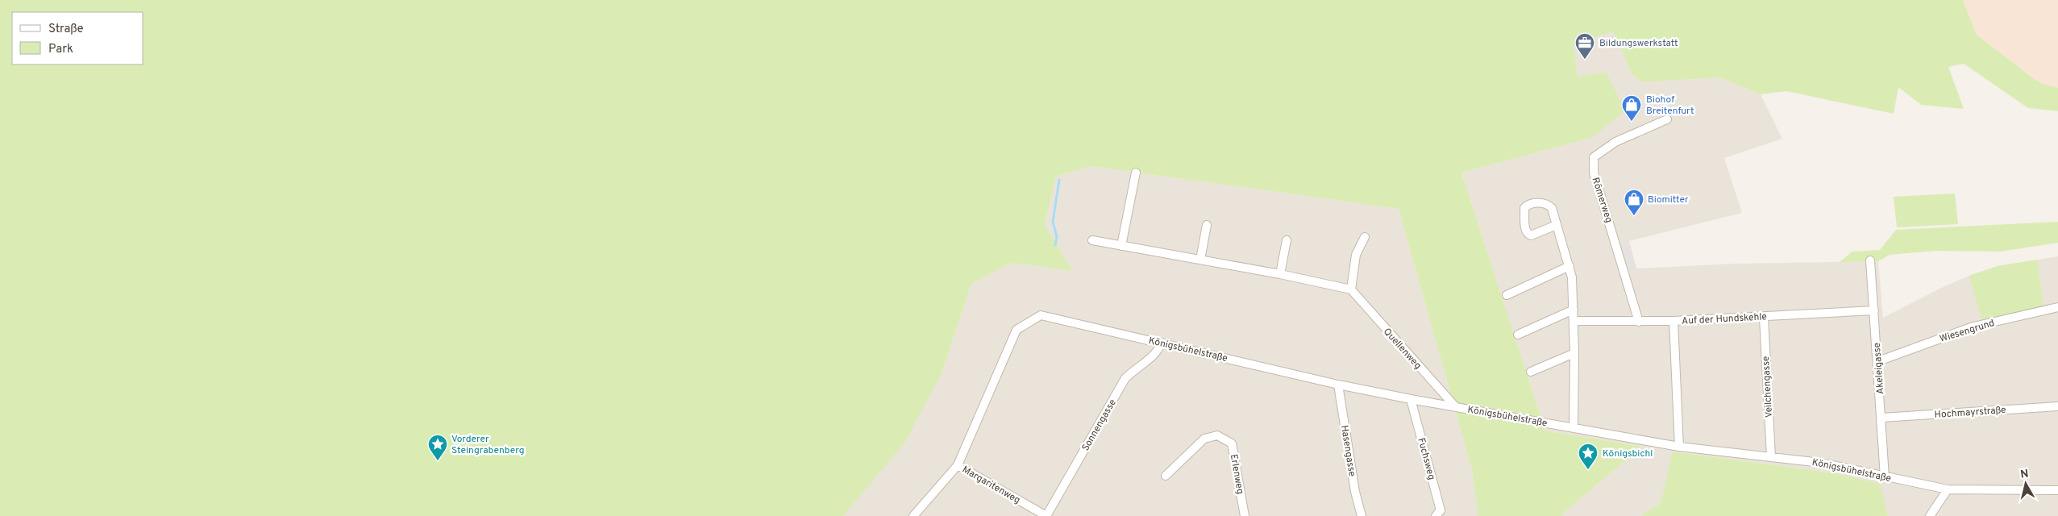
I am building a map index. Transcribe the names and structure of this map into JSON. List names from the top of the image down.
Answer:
{
  "streets": {
    "street": [
      "Römerweg",
      "Auf der Hundskehle",
      "Wiesengrund",
      "Quellenweg",
      "Königsbühelstraße",
      "Akeleigasse",
      "Veilchengasse",
      "Hochmayrstraße",
      "Sonnengasse",
      "Hasengasse",
      "Fuchsweg",
      "Erlenweg",
      "Margaritenweg"
    ]
  },
  "crossings": [
    ["Römerweg", "Auf der Hundskehle"],
    ["Auf der Hundskehle", "Akeleigasse"],
    ["Auf der Hundskehle", "Veilchengasse"],
    ["Wiesengrund", "Akeleigasse"],
    ["Quellenweg", "Königsbühelstraße"],
    ["Königsbühelstraße", "Akeleigasse"],
    ["Königsbühelstraße", "Veilchengasse"],
    ["Königsbühelstraße", "Sonnengasse"],
    ["Königsbühelstraße", "Hasengasse"],
    ["Königsbühelstraße", "Fuchsweg"],
    ["Königsbühelstraße", "Margaritenweg"],
    ["Akeleigasse", "Hochmayrstraße"],
    ["Sonnengasse", "Margaritenweg"]
  ],
  "places": {
    "office": ["Bildungswerkstatt"],
    "shop": ["Biohof Breitenfurt", "Biomitter"],
    "place": ["Vorderer Steingrabenberg", "Königsbichl"]
  },
  "legend": ["Straße", "Park"],
  "north": "top"
}
